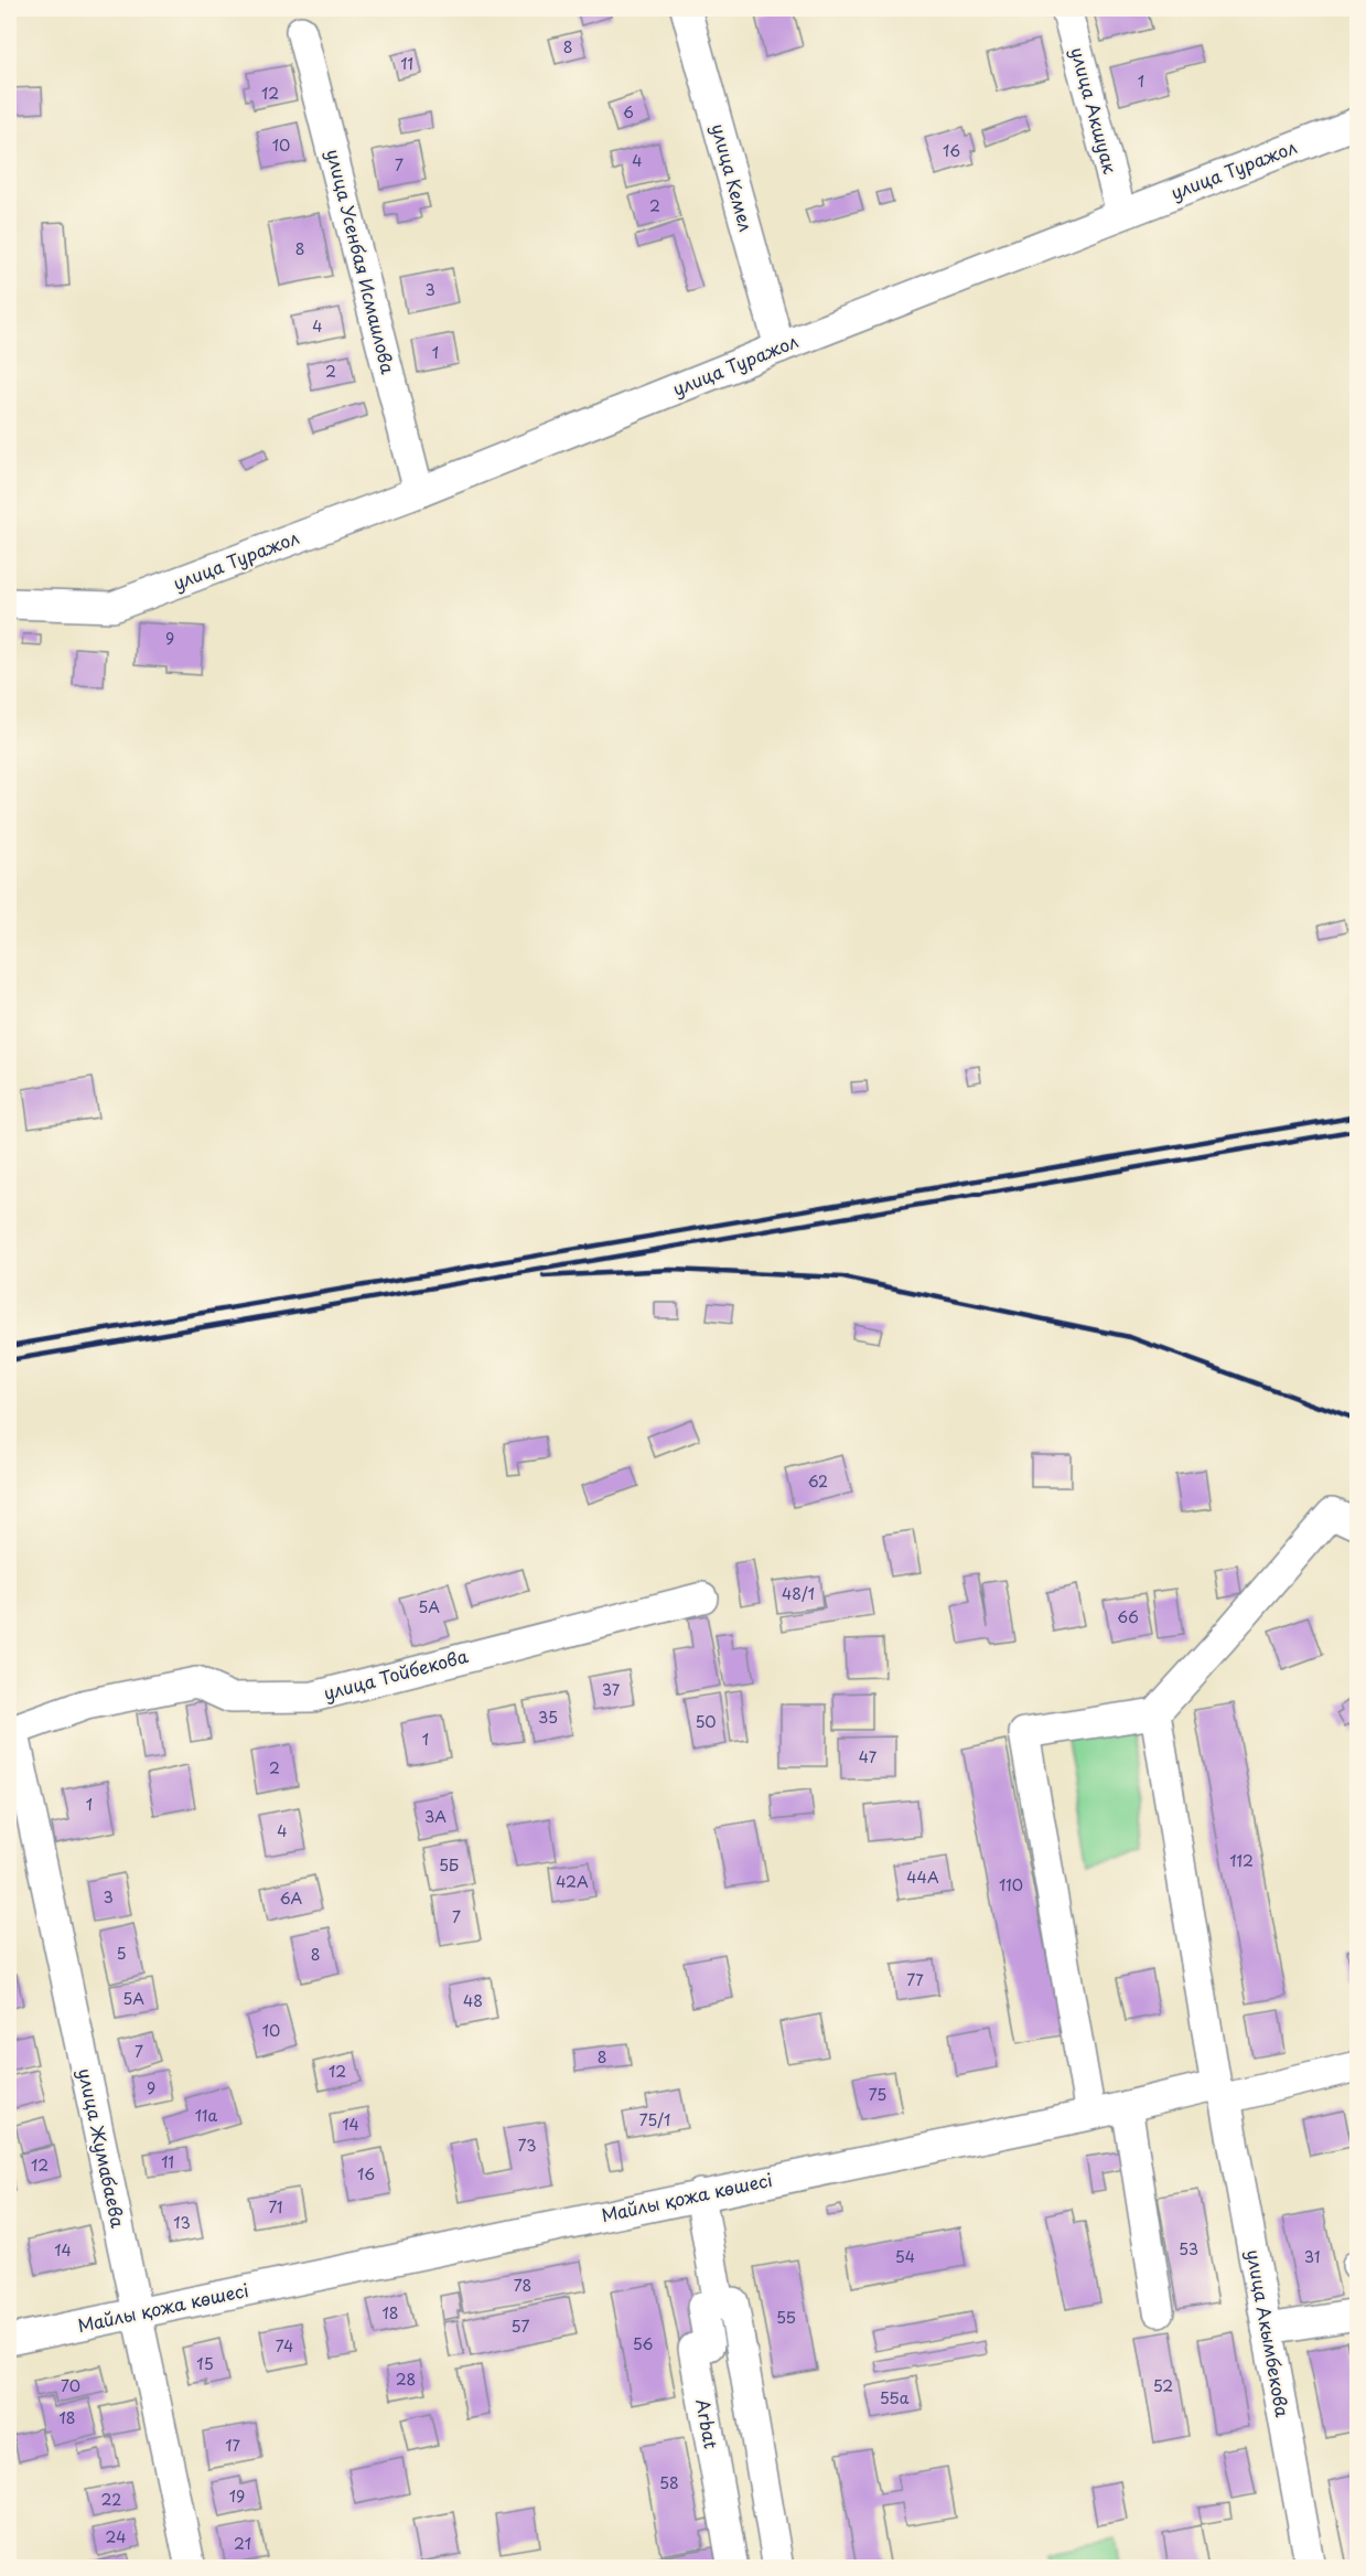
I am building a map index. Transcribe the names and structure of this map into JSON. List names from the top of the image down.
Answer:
{
  "streets": {
    "street": [
      "улица Акшуак",
      "улица Туражол",
      "улица Кемел",
      "улица Усенбая Исмаилова",
      "улица Тойбекова",
      "улица Жумабаева",
      "Майлы қожа көшесі",
      "улица Акымбекова",
      "Arbat"
    ]
  },
  "crossings": [
    ["улица Акшуак", "улица Туражол"],
    ["улица Туражол", "улица Кемел"],
    ["улица Туражол", "улица Усенбая Исмаилова"],
    ["улица Тойбекова", "улица Жумабаева"],
    ["улица Жумабаева", "Майлы қожа көшесі"],
    ["Майлы қожа көшесі", "улица Акымбекова"]
  ],
  "house_numbers": [
    "8",
    "11",
    "1",
    "12",
    "6",
    "10",
    "16",
    "4",
    "7",
    "2",
    "8",
    "3",
    "4",
    "1",
    "2",
    "9",
    "62",
    "48/1",
    "5А",
    "66",
    "37",
    "35",
    "50",
    "1",
    "47",
    "2",
    "1",
    "3А",
    "4",
    "112",
    "5Б",
    "44А",
    "42А",
    "110",
    "3",
    "6А",
    "7",
    "5",
    "8",
    "77",
    "5А",
    "48",
    "10",
    "7",
    "8",
    "12",
    "9",
    "75",
    "11а",
    "75/1",
    "14",
    "73",
    "11",
    "12",
    "16",
    "71",
    "13",
    "53",
    "14",
    "54",
    "31",
    "78",
    "18",
    "55",
    "57",
    "56",
    "74",
    "15",
    "28",
    "70",
    "52",
    "55а",
    "18",
    "17",
    "58",
    "19",
    "22",
    "24",
    "21"
  ]
}
